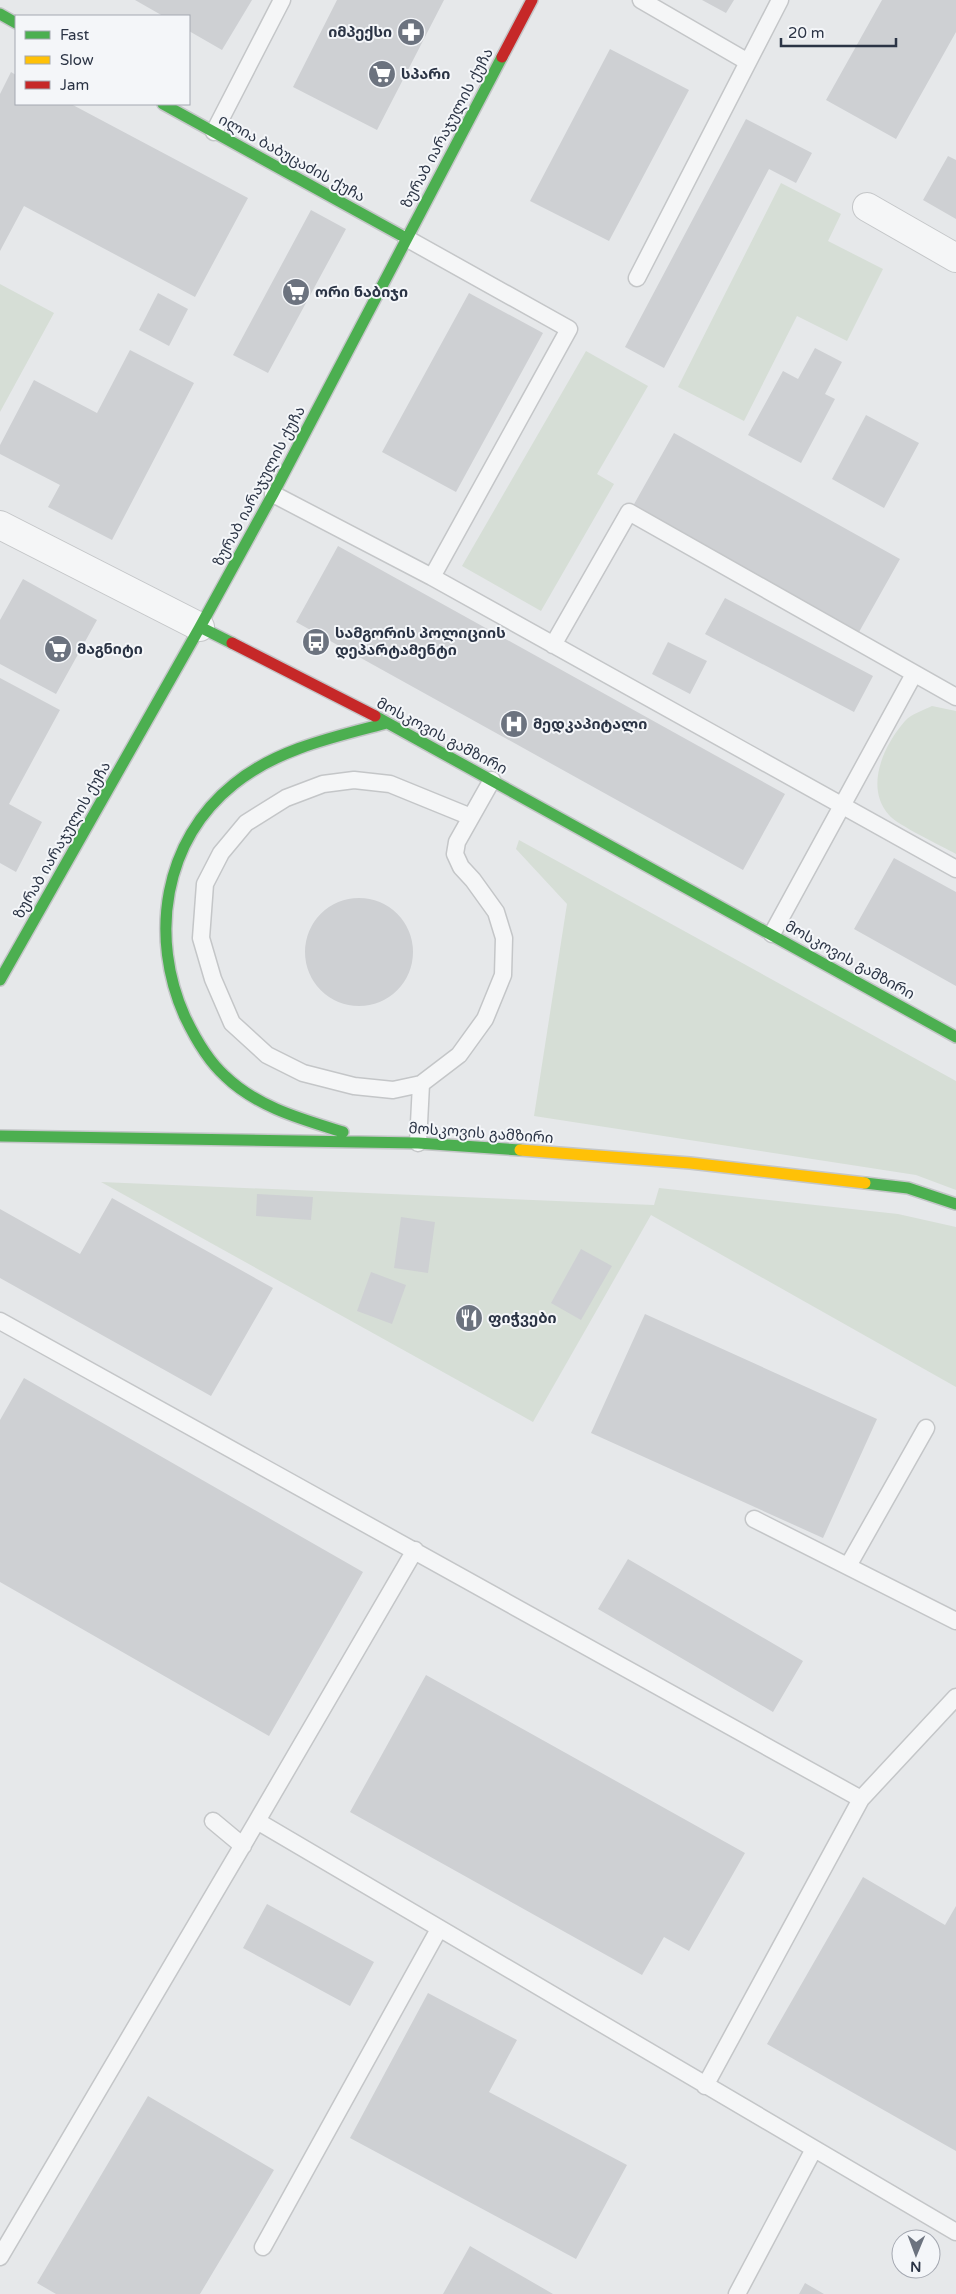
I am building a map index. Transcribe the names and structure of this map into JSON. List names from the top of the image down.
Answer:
{
  "streets": {
    "main road": ["ზურაბ იარაჯულის ქუჩა", "ილია ბაბუცაძის ქუჩა", "მოსკოვის გამზირი"]
  },
  "crossings": [
    ["ზურაბ იარაჯულის ქუჩა", "ილია ბაბუცაძის ქუჩა"],
    ["ზურაბ იარაჯულის ქუჩა", "მოსკოვის გამზირი"]
  ],
  "places": {
    "pharmacy": ["იმპექსი"],
    "supermarket": ["სპარი", "ორი ნაბიჯი", "მაგნიტი"],
    "bus stop": ["სამგორის პოლიციის დეპარტამენტი"],
    "hospital": ["მედკაპიტალი"],
    "restaurant": ["ფიჭვები"]
  },
  "legend": ["Fast", "Slow", "Jam"],
  "scale_bar": "20 m",
  "north": "bottom"
}
